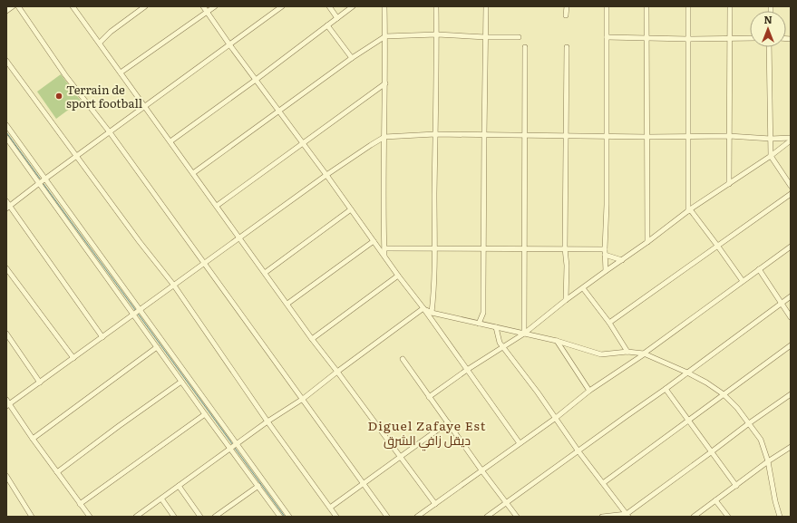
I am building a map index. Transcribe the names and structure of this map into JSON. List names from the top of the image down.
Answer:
{
  "districts": ["Diguel Zafaye Est ديقل زافي الشرق"],
  "places": ["Terrain de sport football"],
  "north": "top"
}
